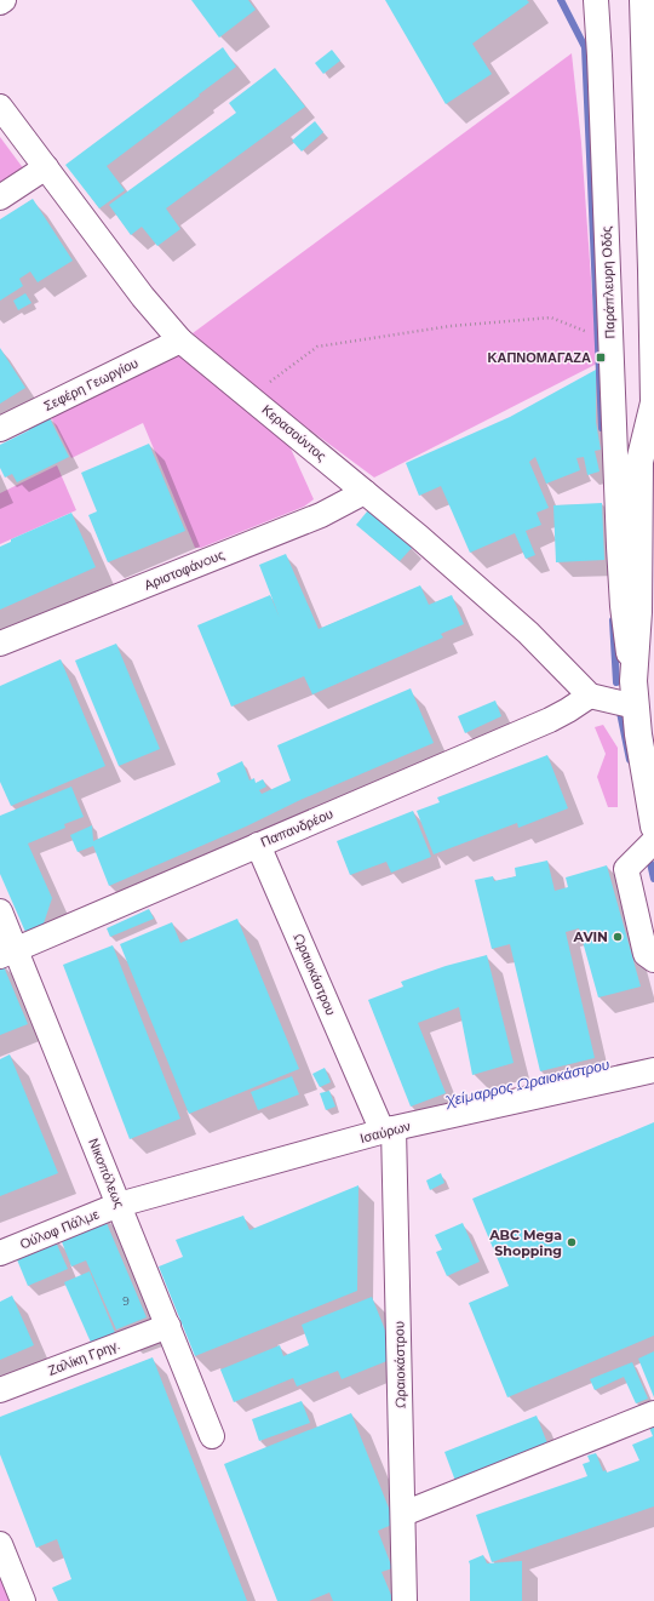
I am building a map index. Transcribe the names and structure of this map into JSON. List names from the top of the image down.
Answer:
{
  "streets": {
    "street": [
      "Παράπλευρη Οδός",
      "Σεφέρη Γεωργίου",
      "Κερασούντος",
      "Αριστοφάνoυς",
      "Παπανδρέου",
      "Ωραιοκάστρου",
      "Ισαύρων",
      "Νικοπόλεως",
      "Ούλοφ Πάλμε",
      "Ζαλίκη Γρηγ."
    ]
  },
  "crossings": [
    ["Σεφέρη Γεωργίου", "Κερασούντος"],
    ["Κερασούντος", "Αριστοφάνoυς"],
    ["Κερασούντος", "Παπανδρέου"],
    ["Παπανδρέου", "Ωραιοκάστρου"],
    ["Παπανδρέου", "Νικοπόλεως"],
    ["Ωραιοκάστρου", "Ισαύρων"],
    ["Ισαύρων", "Νικοπόλεως"],
    ["Ισαύρων", "Ούλοφ Πάλμε"],
    ["Νικοπόλεως", "Ούλοφ Πάλμε"],
    ["Νικοπόλεως", "Ζαλίκη Γρηγ."]
  ],
  "water": ["Χείμαρρος Ωραιοκάστρου"],
  "places": {
    "transit": ["ΚΑΠΝΟΜΑΓΑΖΑ"],
    "other": ["AVIN", "ABC Mega Shopping"]
  },
  "house_numbers": ["9"]
}
